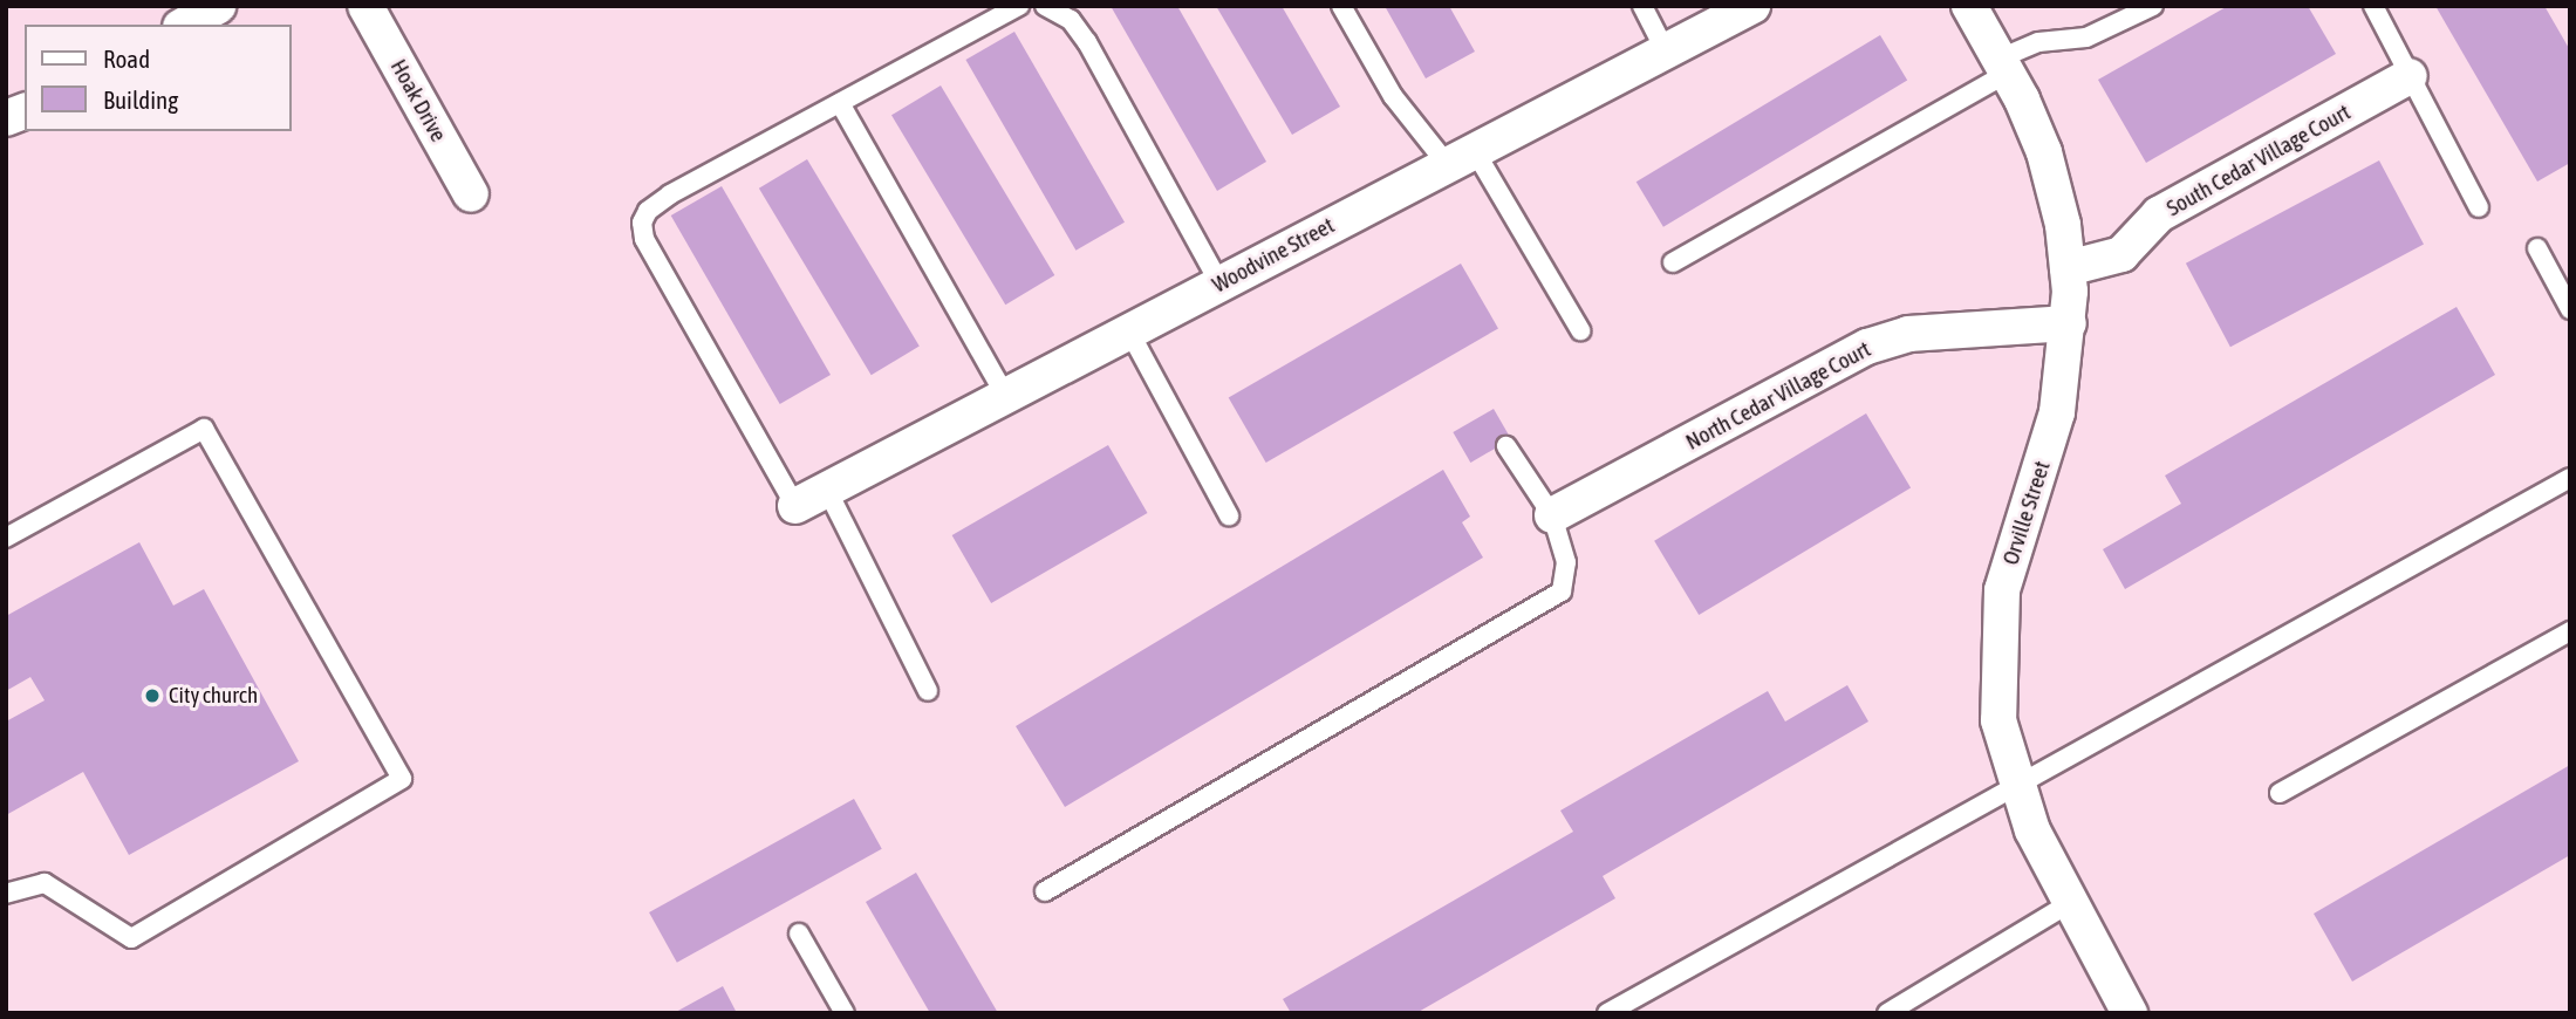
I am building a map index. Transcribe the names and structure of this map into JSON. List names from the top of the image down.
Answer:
{
  "streets": {
    "street": [
      "Hoak Drive",
      "South Cedar Village Court",
      "Woodvine Street",
      "North Cedar Village Court",
      "Orville Street"
    ]
  },
  "crossings": [
    ["South Cedar Village Court", "Orville Street"],
    ["North Cedar Village Court", "Orville Street"]
  ],
  "places": ["City church"],
  "legend": ["Road", "Building"]
}
